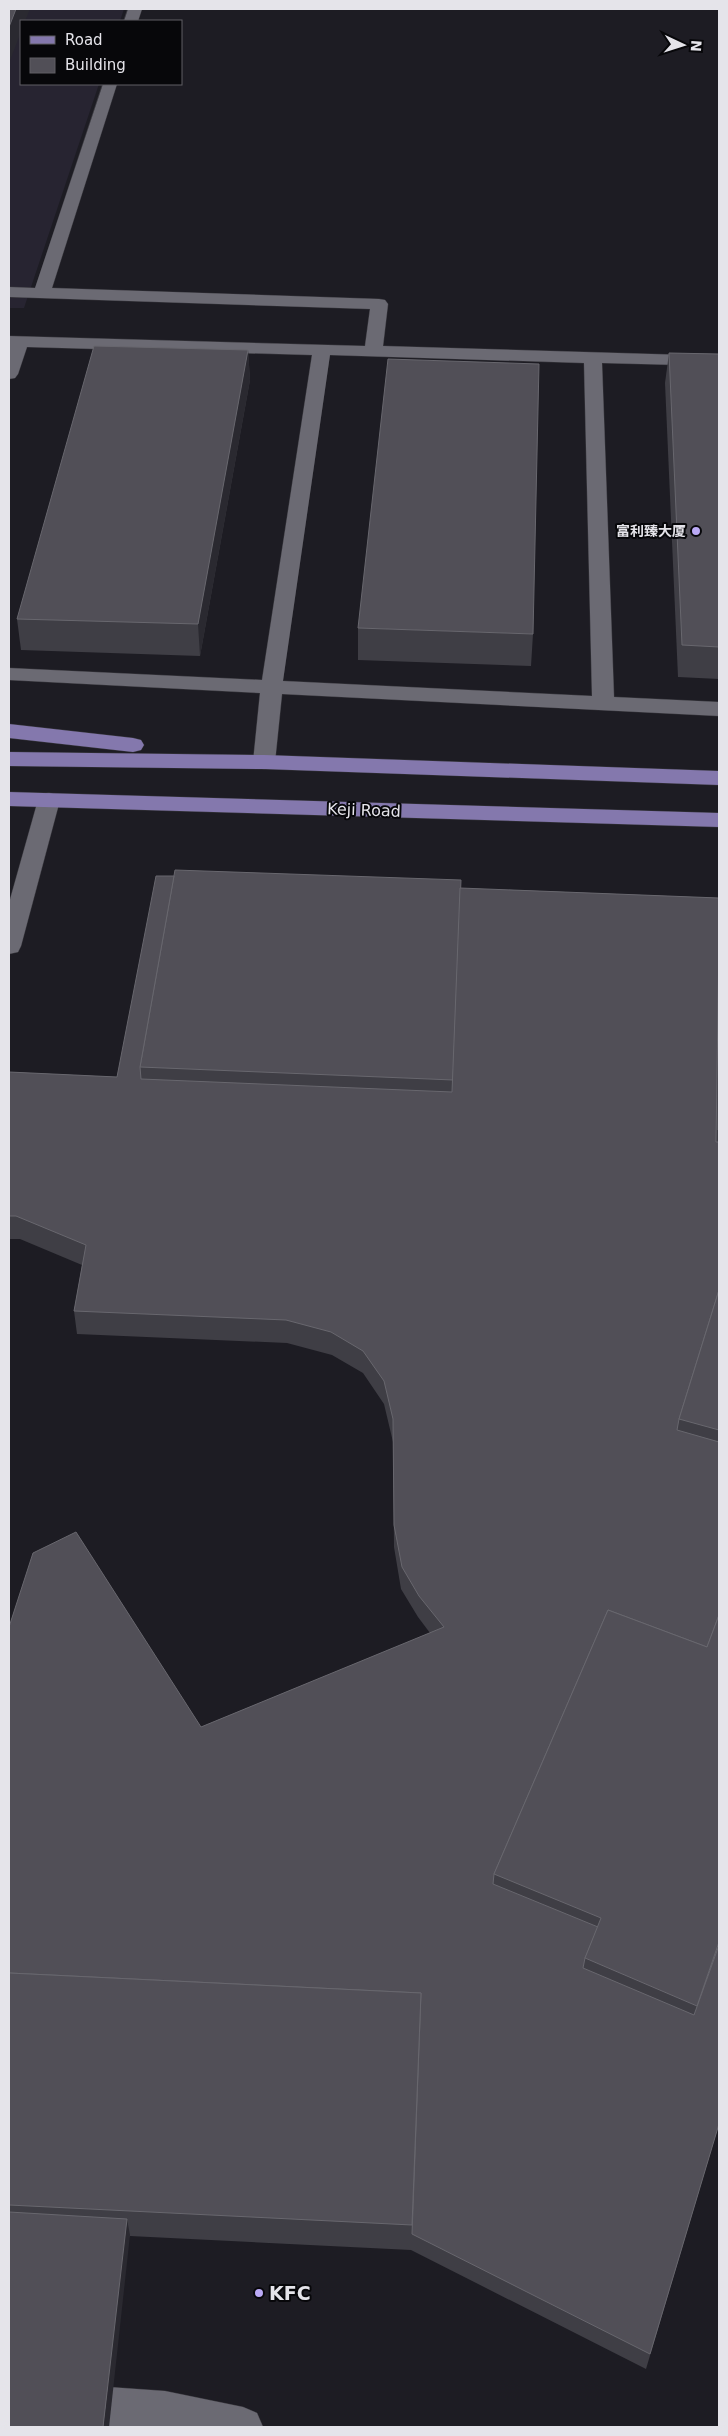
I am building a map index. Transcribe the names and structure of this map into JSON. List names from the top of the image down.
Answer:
{
  "streets": {
    "main road": ["Keji Road"]
  },
  "places": ["富利臻大厦", "KFC"],
  "legend": ["Road", "Building"],
  "north": "right"
}
